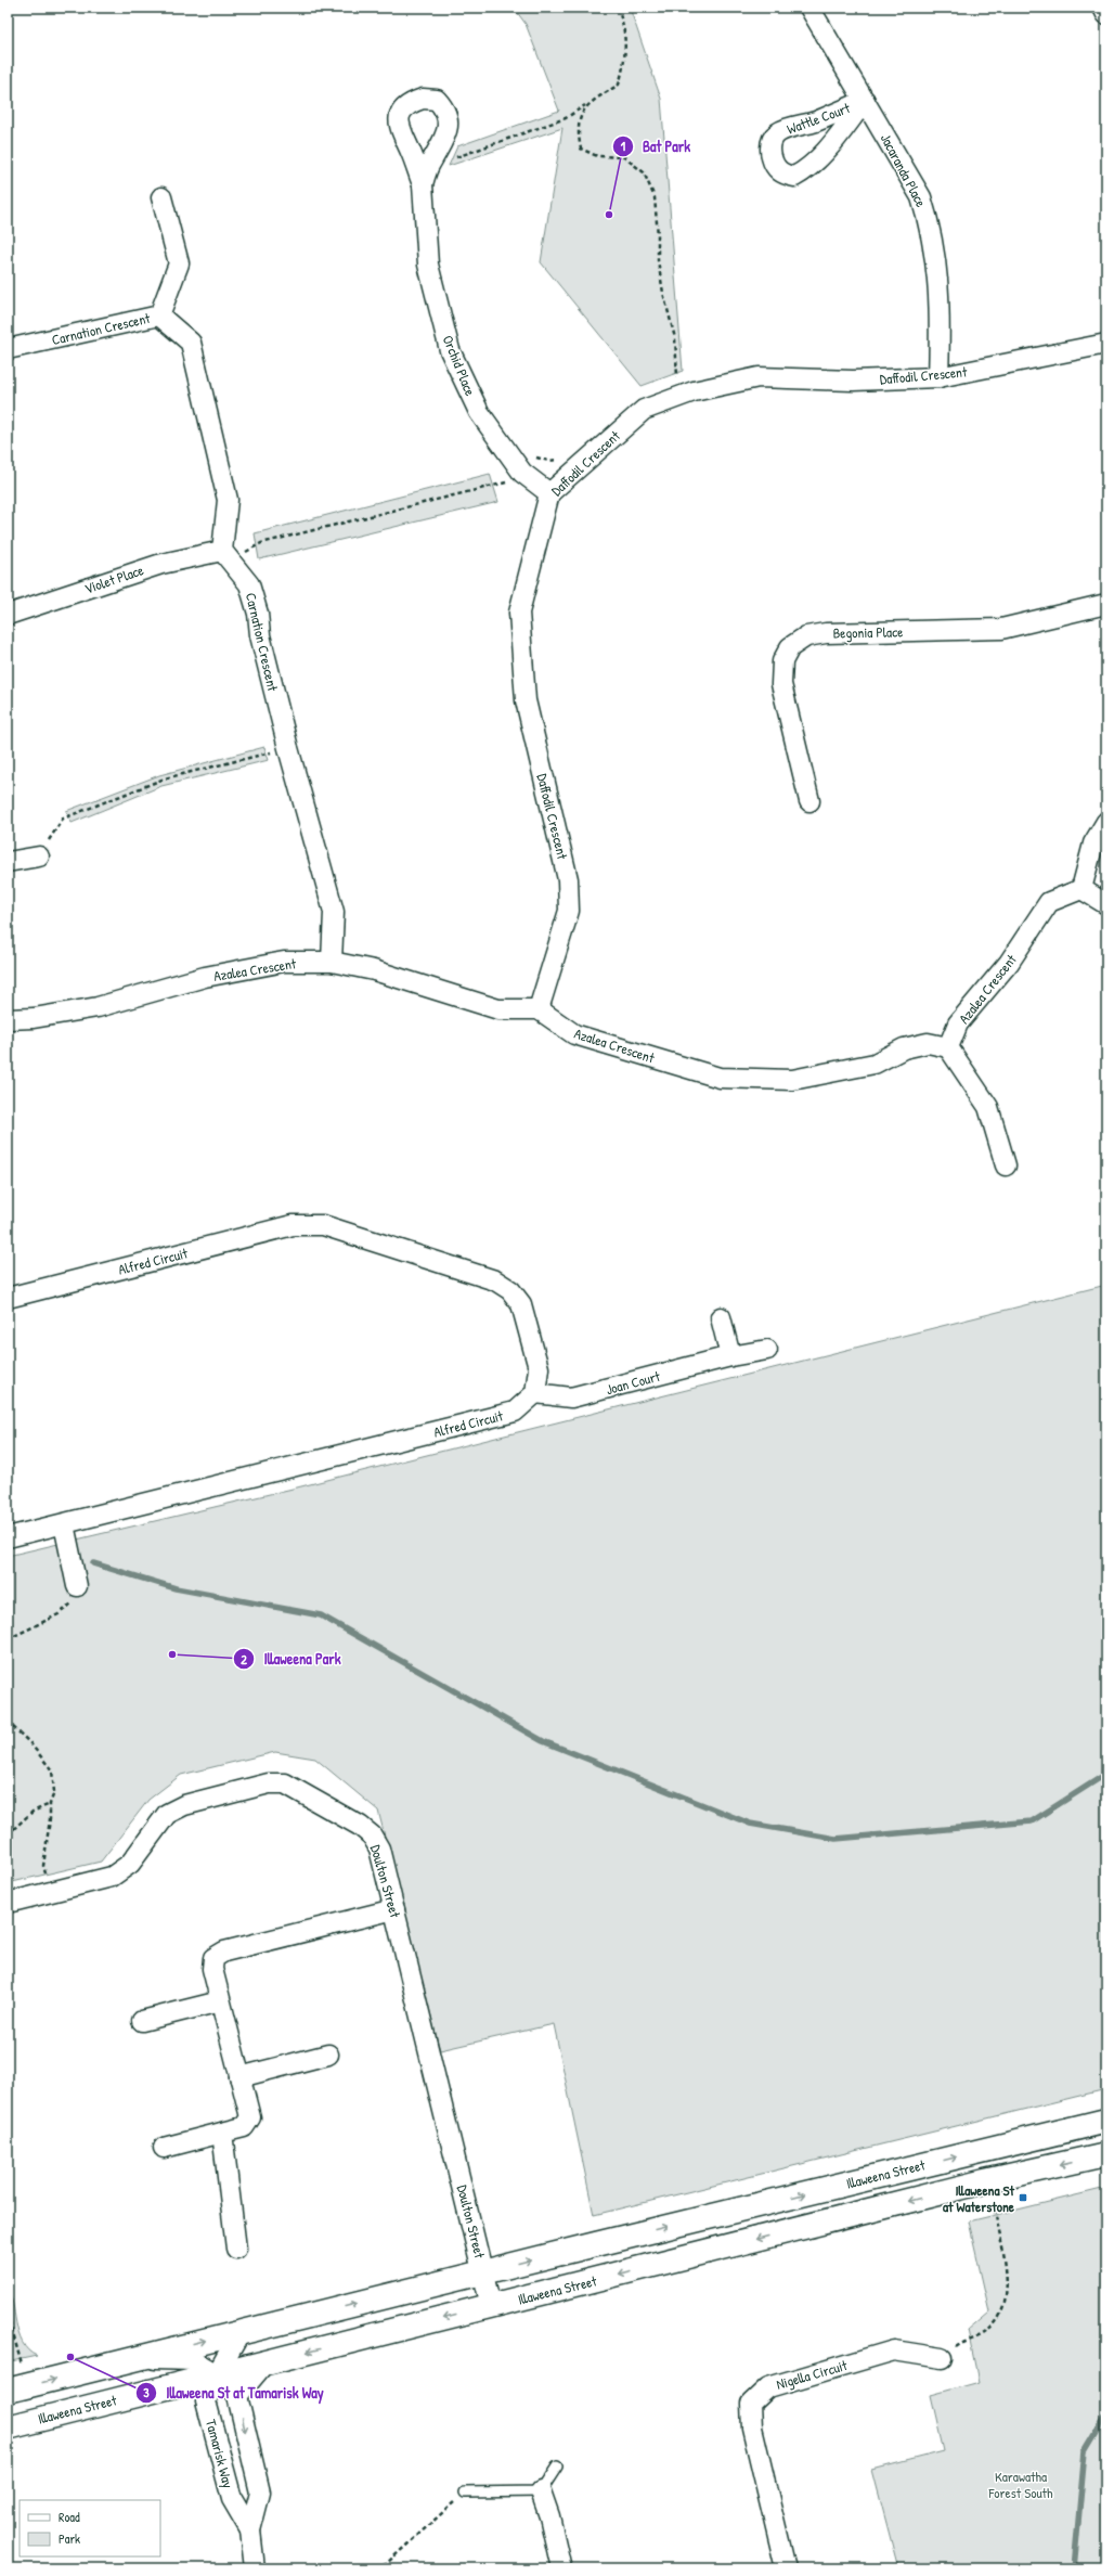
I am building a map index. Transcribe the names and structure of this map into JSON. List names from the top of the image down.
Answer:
{
  "streets": {
    "main road": ["Illaweena Street"],
    "street": [
      "Wattle Court",
      "Jacaranda Place",
      "Carnation Crescent",
      "Orchid Place",
      "Daffodil Crescent",
      "Violet Place",
      "Begonia Place",
      "Azalea Crescent",
      "Alfred Circuit",
      "Joan Court",
      "Doulton Street",
      "Nigella Circuit",
      "Tamarisk Way"
    ]
  },
  "crossings": [
    ["Wattle Court", "Jacaranda Place"],
    ["Jacaranda Place", "Daffodil Crescent"],
    ["Carnation Crescent", "Violet Place"],
    ["Carnation Crescent", "Azalea Crescent"],
    ["Orchid Place", "Daffodil Crescent"],
    ["Daffodil Crescent", "Azalea Crescent"],
    ["Alfred Circuit", "Joan Court"],
    ["Doulton Street", "Illaweena Street"],
    ["Illaweena Street", "Tamarisk Way"]
  ],
  "parks": ["Karawatha Forest South"],
  "places": {
    "other": ["Bat Park", "Illaweena Park", "Illaweena St at Tamarisk Way"],
    "transit": ["Illaweena St at Waterstone"]
  },
  "legend": ["Road", "Park"]
}
